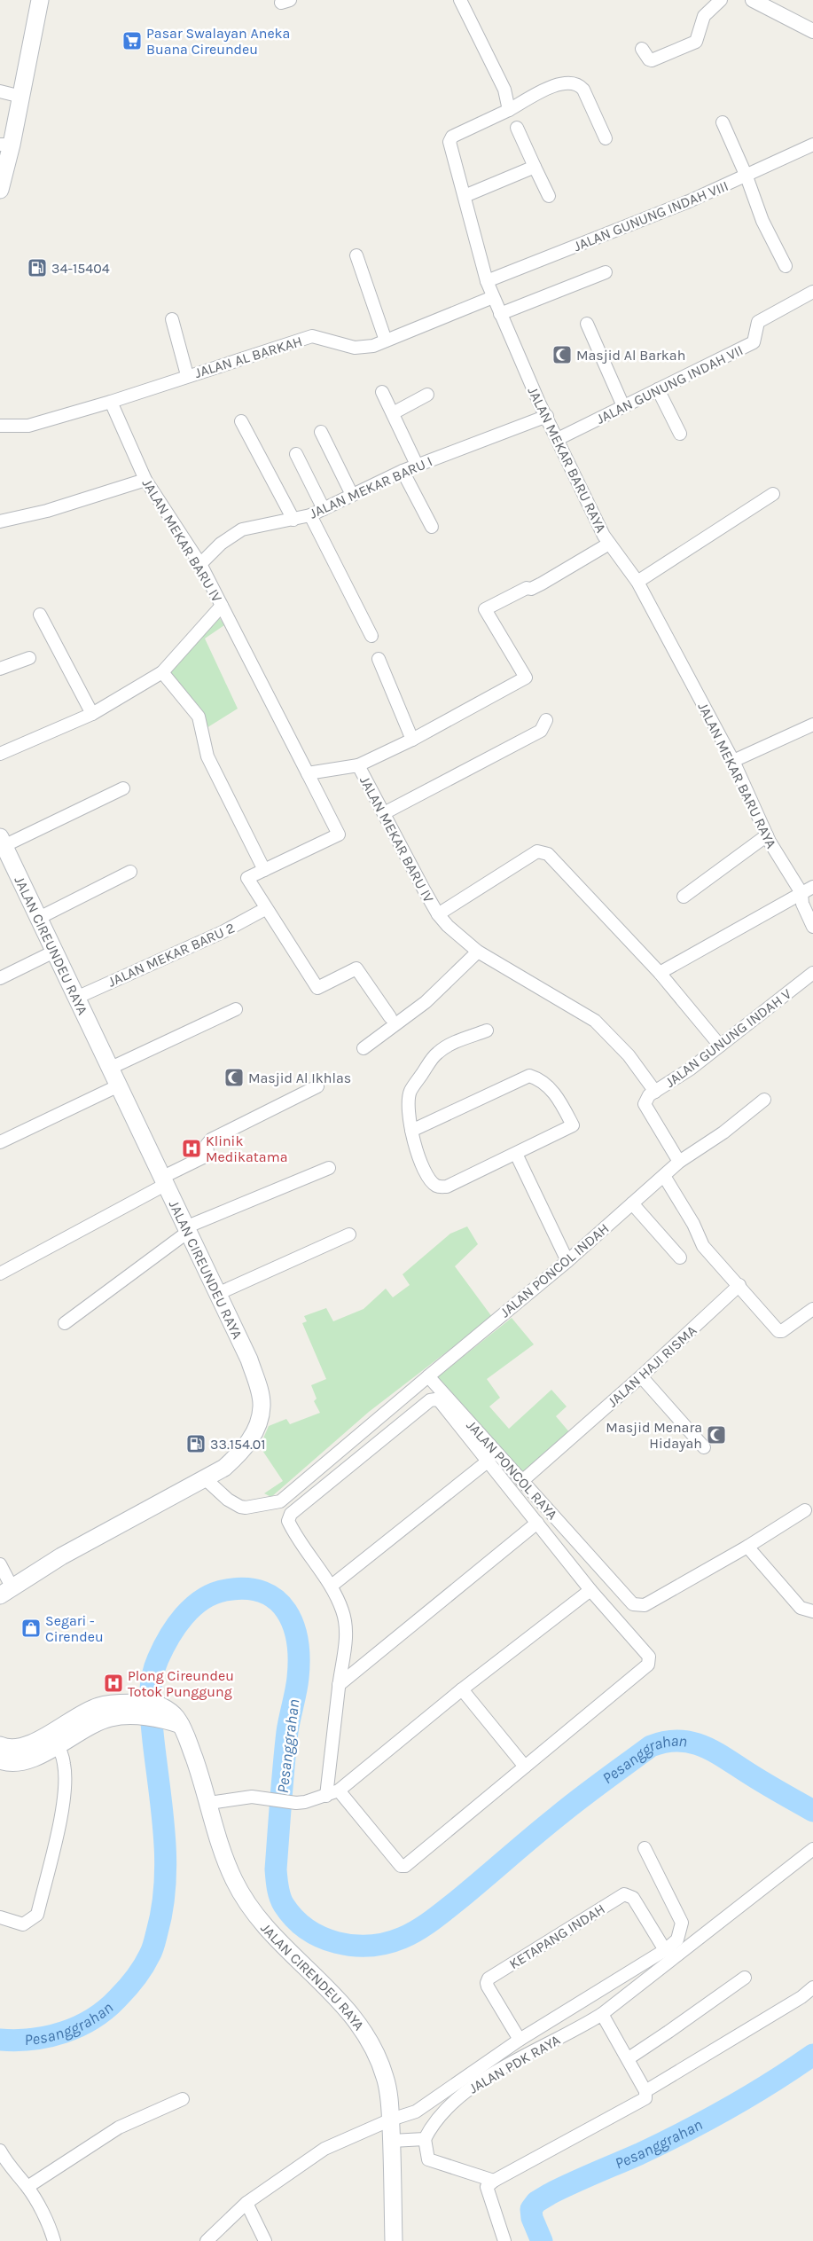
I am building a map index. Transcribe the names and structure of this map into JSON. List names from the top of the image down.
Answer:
{
  "streets": {
    "main road": ["JALAN CIREUNDEU RAYA", "JALAN CIRENDEU RAYA"],
    "street": [
      "JALAN GUNUNG INDAH VIII",
      "JALAN AL BARKAH",
      "JALAN GUNUNG INDAH VII",
      "JALAN MEKAR BARU RAYA",
      "JALAN MEKAR BARU I",
      "JALAN MEKAR BARU IV",
      "JALAN MEKAR BARU 2",
      "JALAN GUNUNG INDAH V",
      "JALAN PONCOL INDAH",
      "JALAN HAJI RISMA",
      "JALAN PONCOL RAYA",
      "KETAPANG INDAH",
      "JALAN PDK RAYA"
    ]
  },
  "crossings": [
    ["JALAN GUNUNG INDAH VIII", "JALAN MEKAR BARU RAYA"],
    ["JALAN AL BARKAH", "JALAN MEKAR BARU RAYA"],
    ["JALAN AL BARKAH", "JALAN MEKAR BARU IV"],
    ["JALAN GUNUNG INDAH VII", "JALAN MEKAR BARU RAYA"],
    ["JALAN MEKAR BARU RAYA", "JALAN MEKAR BARU I"],
    ["JALAN MEKAR BARU I", "JALAN MEKAR BARU IV"],
    ["JALAN MEKAR BARU IV", "JALAN GUNUNG INDAH V"],
    ["JALAN CIREUNDEU RAYA", "JALAN MEKAR BARU 2"],
    ["JALAN GUNUNG INDAH V", "JALAN PONCOL INDAH"],
    ["JALAN PONCOL INDAH", "JALAN PONCOL RAYA"],
    ["JALAN HAJI RISMA", "JALAN PONCOL RAYA"]
  ],
  "water": ["Pesanggrahan"],
  "places": {
    "supermarket": ["Pasar Swalayan Aneka Buana Cireundeu"],
    "fuel station": ["34-15404", "33.154.01"],
    "mosque": ["Masjid Al Barkah", "Masjid Al Ikhlas", "Masjid Menara Hidayah"],
    "hospital": ["Klinik Medikatama", "Plong Cireundeu Totok Punggung"],
    "shop": ["Segari - Cirendeu"]
  }
}
